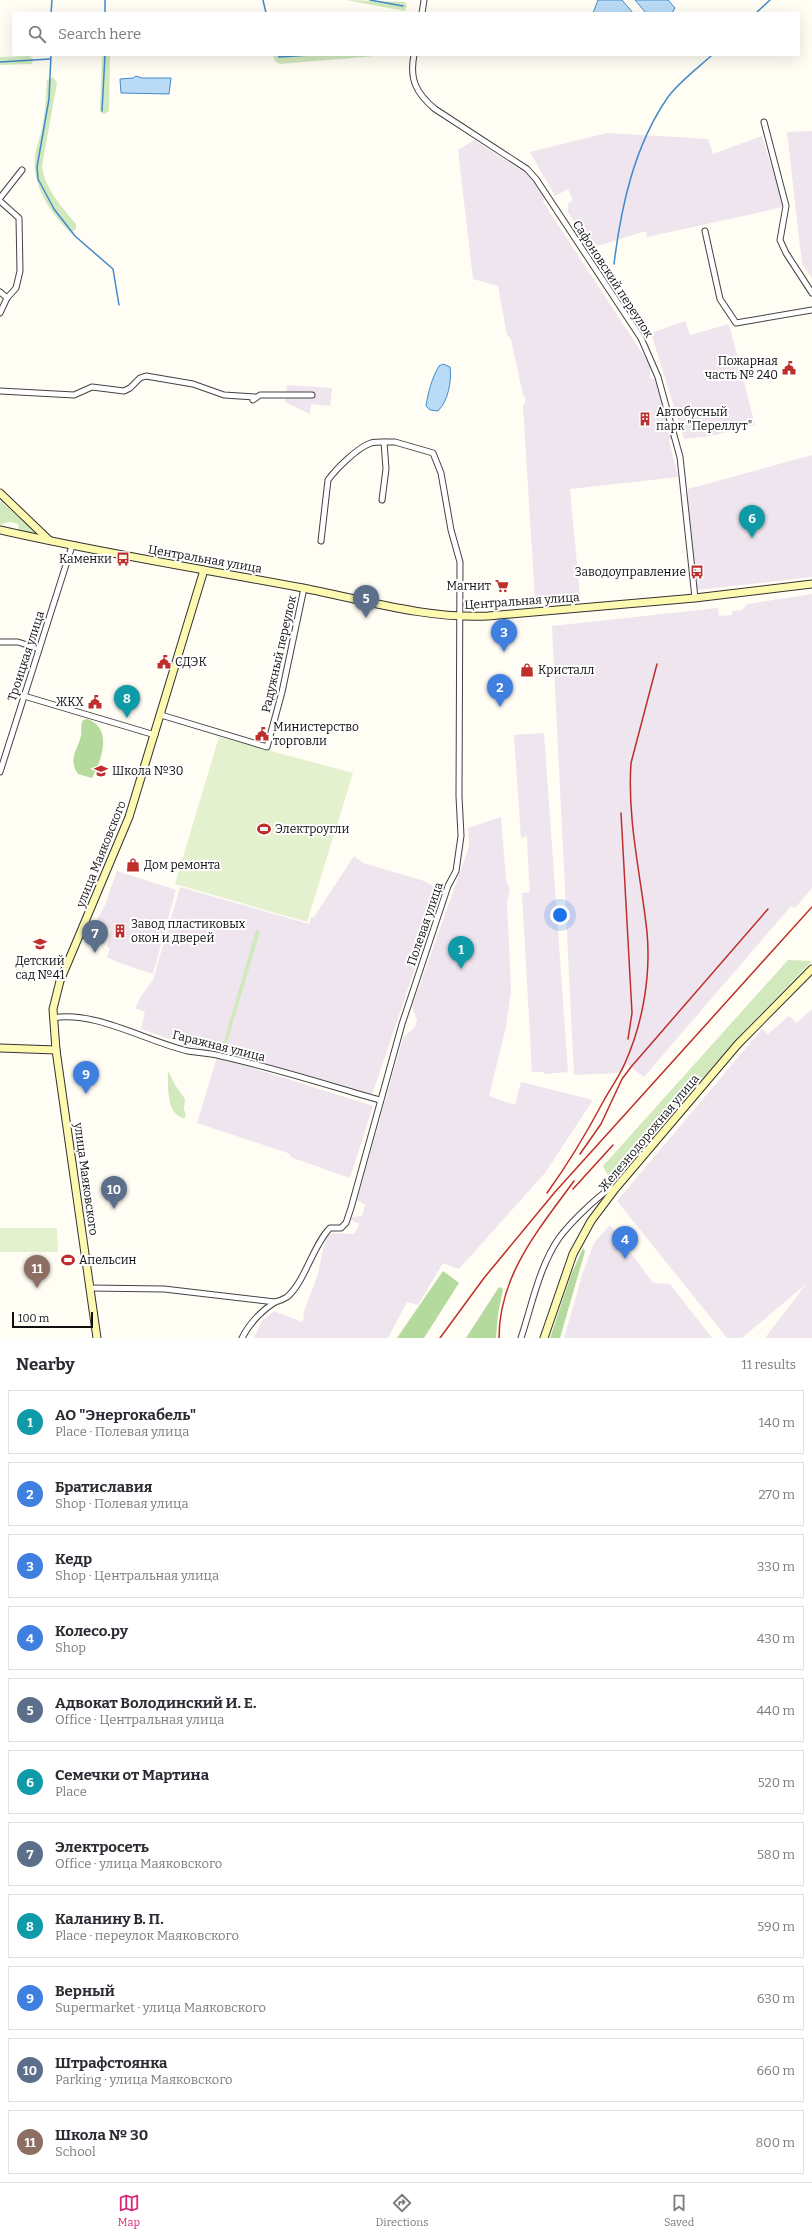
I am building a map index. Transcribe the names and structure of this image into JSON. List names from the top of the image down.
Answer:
{
  "streets": {
    "main road": ["Центральная улица", "улица Маяковского", "Железнодорожная улица"],
    "street": [
      "Сафоновский переулок",
      "Радужный переулок",
      "Троицкая улица",
      "Полевая улица",
      "Гаражная улица"
    ]
  },
  "crossings": [
    ["Сафоновский переулок", "Центральная улица"],
    ["Центральная улица", "Радужный переулок"],
    ["Центральная улица", "Троицкая улица"],
    ["Центральная улица", "улица Маяковского"],
    ["Центральная улица", "Полевая улица"],
    ["Радужный переулок", "улица Маяковского"],
    ["улица Маяковского", "Гаражная улица"],
    ["Полевая улица", "Гаражная улица"]
  ],
  "places": {
    "public building": [
      "Пожарная часть № 240",
      "СДЭК",
      "ЖКХ",
      "Министерство торговли"
    ],
    "building": ["Автобусный парк \"Переллут\"", "Завод пластиковых окон и дверей"],
    "bus stop": ["Каменки", "Заводоуправление"],
    "supermarket": ["Магнит"],
    "shop": ["Кристалл", "Дом ремонта"],
    "school or university": ["Школа №30", "Детский сад №41"],
    "sports": ["Электроугли", "Апельсин"]
  },
  "scale_bar": "100 m",
  "page": {
    "search": "Search here",
    "pins": [
      "6",
      "5",
      "3",
      "2",
      "8",
      "7",
      "1",
      "9",
      "10",
      "4",
      "11"
    ],
    "scale": "100 m",
    "heading": ["Nearby", "11 results"],
    "list": [
      {
        "mark": "1",
        "name": "АО \"Энергокабель\"",
        "note": "Place · Полевая улица",
        "value": "140 m"
      },
      {
        "mark": "2",
        "name": "Братиславия",
        "note": "Shop · Полевая улица",
        "value": "270 m"
      },
      {
        "mark": "3",
        "name": "Кедр",
        "note": "Shop · Центральная улица",
        "value": "330 m"
      },
      {
        "mark": "4",
        "name": "Колесо.ру",
        "note": "Shop",
        "value": "430 m"
      },
      {
        "mark": "5",
        "name": "Адвокат Володинский И. Е.",
        "note": "Office · Центральная улица",
        "value": "440 m"
      },
      {
        "mark": "6",
        "name": "Семечки от Мартина",
        "note": "Place",
        "value": "520 m"
      },
      {
        "mark": "7",
        "name": "Электросеть",
        "note": "Office · улица Маяковского",
        "value": "580 m"
      },
      {
        "mark": "8",
        "name": "Каланину В. П.",
        "note": "Place · переулок Маяковского",
        "value": "590 m"
      },
      {
        "mark": "9",
        "name": "Верный",
        "note": "Supermarket · улица Маяковского",
        "value": "630 m"
      },
      {
        "mark": "10",
        "name": "Штрафстоянка",
        "note": "Parking · улица Маяковского",
        "value": "660 m"
      },
      {
        "mark": "11",
        "name": "Школа № 30",
        "note": "School",
        "value": "800 m"
      }
    ],
    "nav": ["Map", "Directions", "Saved"]
  }
}
